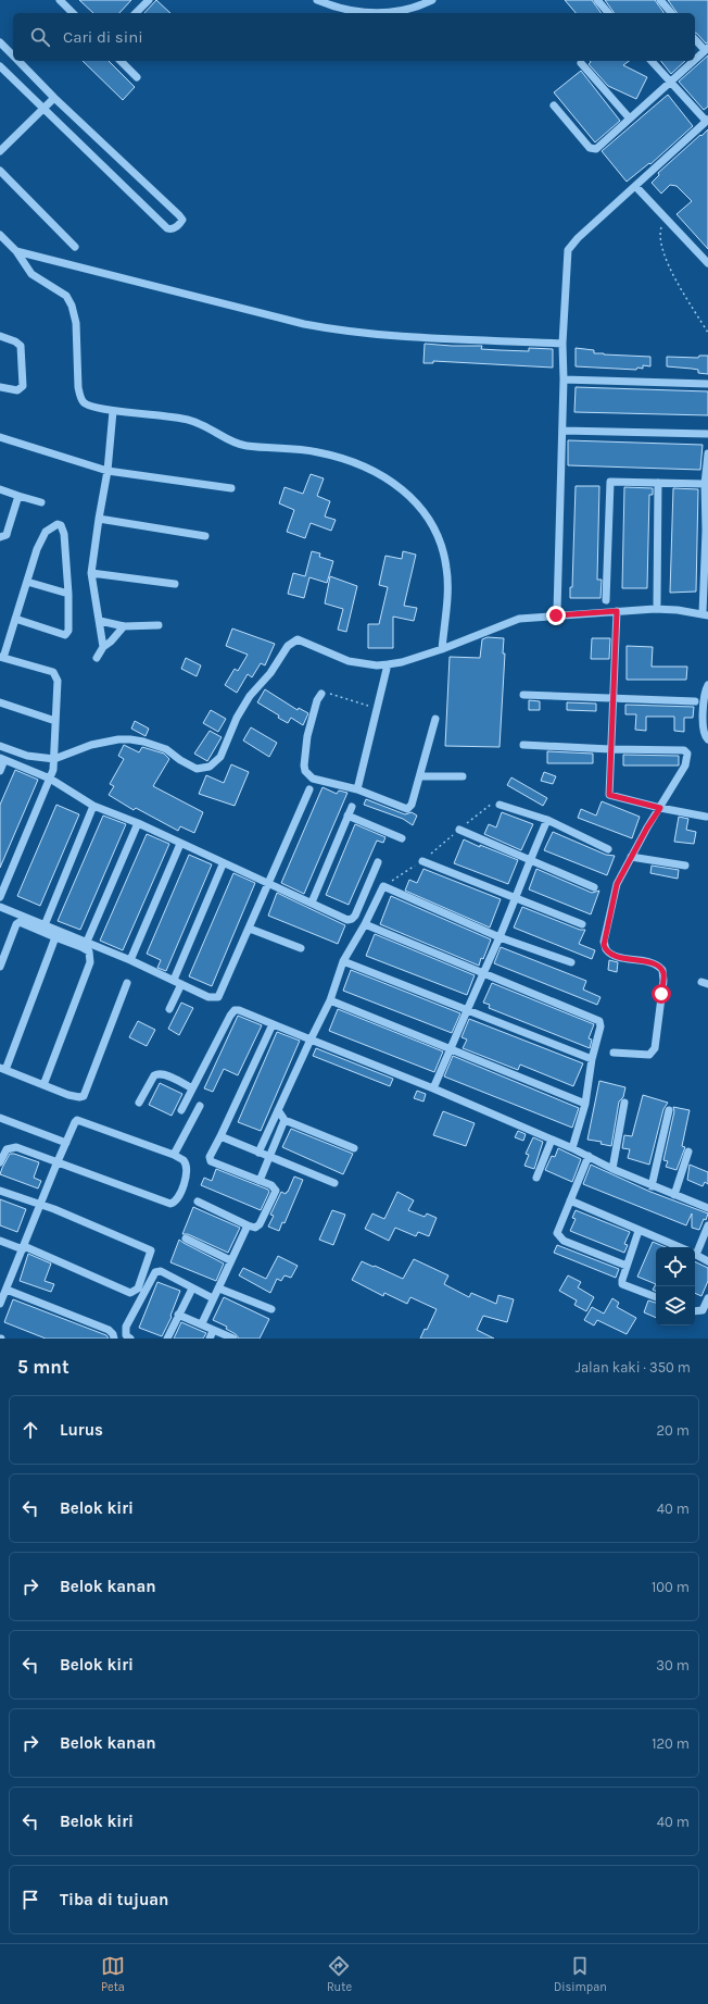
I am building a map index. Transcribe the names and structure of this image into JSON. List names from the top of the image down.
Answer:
{
  "page": {
    "search": "Cari di sini",
    "heading": ["5 mnt", "Jalan kaki · 350 m"],
    "list": [
      ["Lurus", "20 m"],
      ["Belok kiri", "40 m"],
      ["Belok kanan", "100 m"],
      ["Belok kiri", "30 m"],
      ["Belok kanan", "120 m"],
      ["Belok kiri", "40 m"],
      "Tiba di tujuan"
    ],
    "nav": ["Peta", "Rute", "Disimpan"]
  }
}
